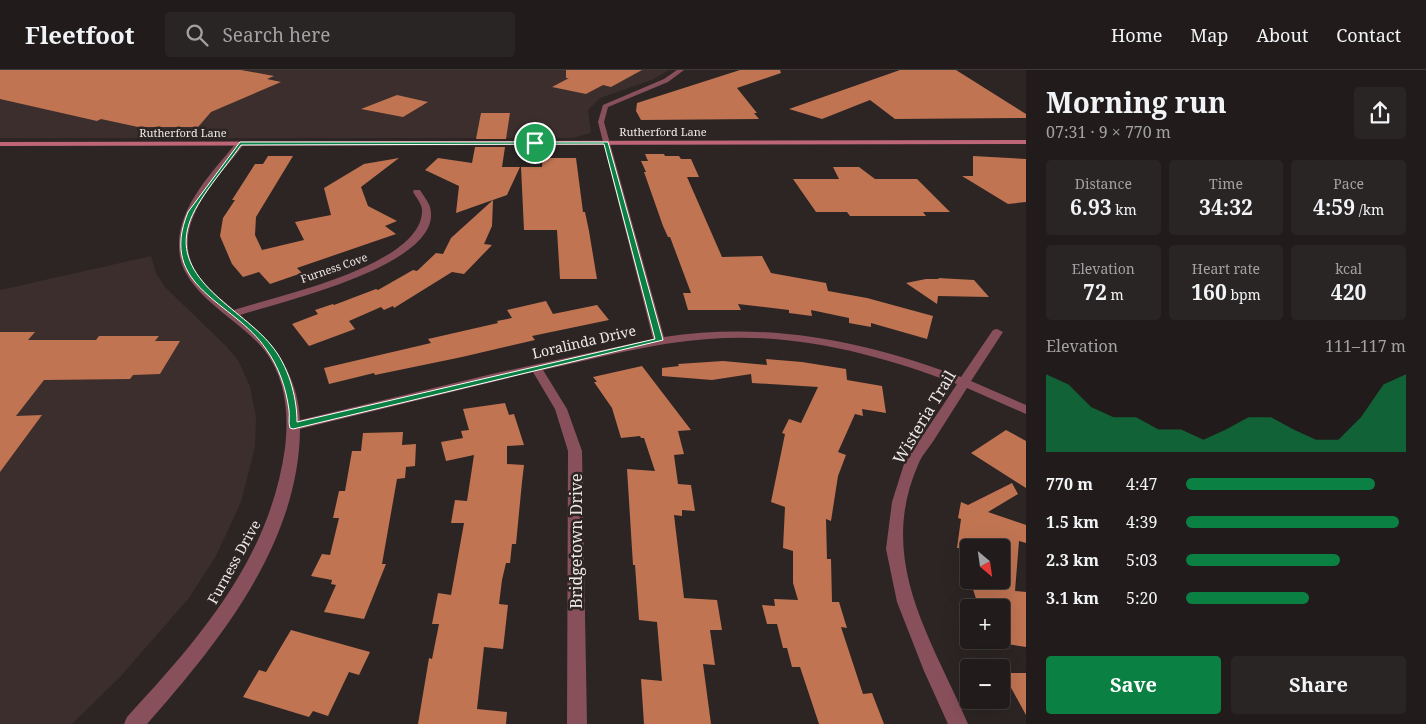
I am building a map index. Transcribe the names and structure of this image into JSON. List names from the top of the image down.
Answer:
{
  "streets": {
    "street": [
      "Rutherford Lane",
      "Furness Cove",
      "Loralinda Drive",
      "Wisteria Trail",
      "Bridgetown Drive",
      "Furness Drive"
    ]
  },
  "crossings": [
    ["Rutherford Lane", "Furness Drive"],
    ["Furness Cove", "Furness Drive"],
    ["Loralinda Drive", "Wisteria Trail"],
    ["Loralinda Drive", "Bridgetown Drive"],
    ["Loralinda Drive", "Furness Drive"]
  ],
  "north": "bottom right",
  "page": {
    "header": "Fleetfoot",
    "search": "Search here",
    "nav": [
      "Home",
      "Map",
      "About",
      "Contact"
    ],
    "heading": ["Morning run", "07:31 · 9 × 770 m"],
    "stats": [
      ["Distance", "6.93 km"],
      ["Time", "34:32"],
      ["Pace", "4:59 /km"],
      ["Elevation", "72 m"],
      ["Heart rate", "160 bpm"],
      ["kcal", "420"]
    ],
    "chart": ["Elevation", "111–117 m"],
    "list": [
      {
        "name": "770 m",
        "note": "4:47"
      },
      {
        "name": "1.5 km",
        "note": "4:39"
      },
      {
        "name": "2.3 km",
        "note": "5:03"
      },
      {
        "name": "3.1 km",
        "note": "5:20"
      }
    ],
    "map_buttons": ["+", "−"],
    "buttons": ["Save", "Share"]
  }
}
